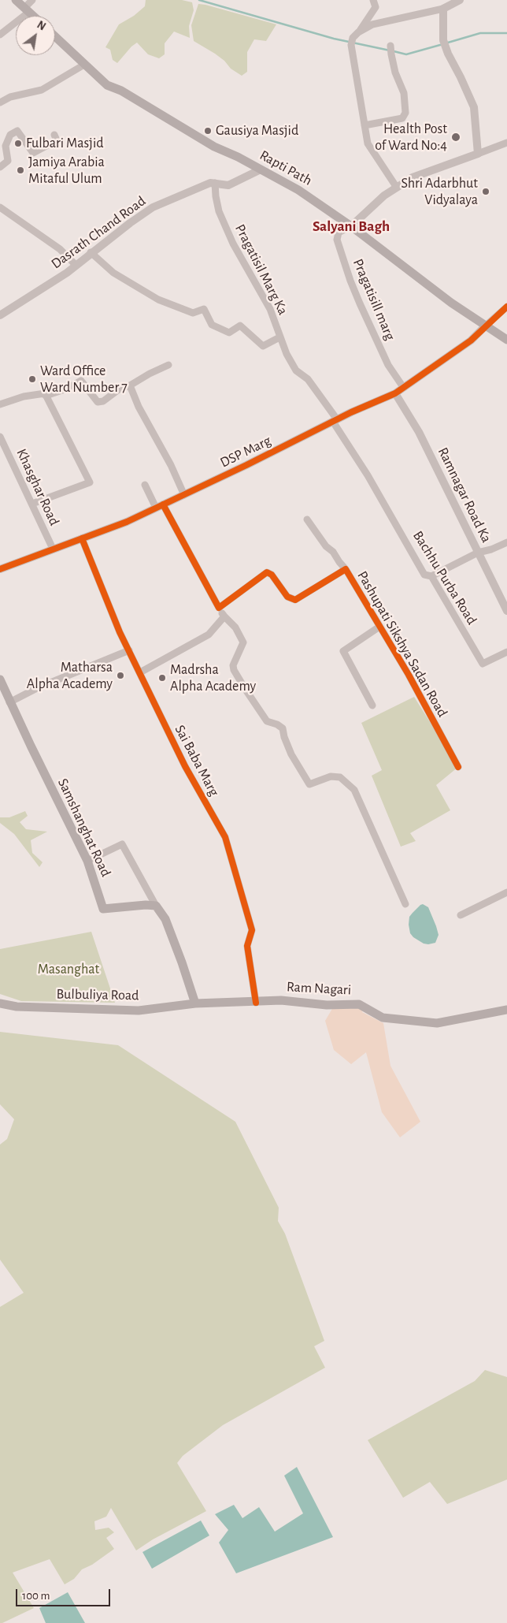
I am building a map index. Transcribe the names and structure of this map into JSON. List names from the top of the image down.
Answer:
{
  "streets": {
    "main road": [
      "Rapti Path",
      "Samshanghat Road",
      "Ram Nagari",
      "Bulbuliya Road"
    ],
    "street": [
      "Dasrath Chand Road",
      "Pragatisil Marg Ka",
      "Pragatisill marg",
      "DSP Marg",
      "Khasghar Road",
      "Ramnagar Road Ka",
      "Bachhu Purba Road",
      "Pashupati Sikshya Sadan Road",
      "Sai Baba Marg"
    ]
  },
  "crossings": [
    ["Rapti Path", "Dasrath Chand Road"],
    ["Rapti Path", "Pragatisill marg"],
    ["Rapti Path", "DSP Marg"],
    ["Dasrath Chand Road", "Pragatisil Marg Ka"],
    ["Pragatisil Marg Ka", "DSP Marg"],
    ["Pragatisil Marg Ka", "Bachhu Purba Road"],
    ["Pragatisill marg", "DSP Marg"],
    ["DSP Marg", "Khasghar Road"],
    ["DSP Marg", "Ramnagar Road Ka"],
    ["DSP Marg", "Bachhu Purba Road"],
    ["DSP Marg", "Sai Baba Marg"],
    ["Sai Baba Marg", "Ram Nagari"],
    ["Ram Nagari", "Bulbuliya Road"]
  ],
  "districts": ["Salyani Bagh"],
  "parks": ["Masanghat"],
  "places": [
    "Gausiya Masjid",
    "Health Post of Ward No:4",
    "Fulbari Masjid",
    "Jamiya Arabia Mitaful Ulum",
    "Shri Adarbhut Vidyalaya",
    "Ward Office Ward Number 7",
    "Matharsa Alpha Academy",
    "Madrsha Alpha Academy"
  ],
  "scale_bar": "100 m",
  "north": "top right"
}
